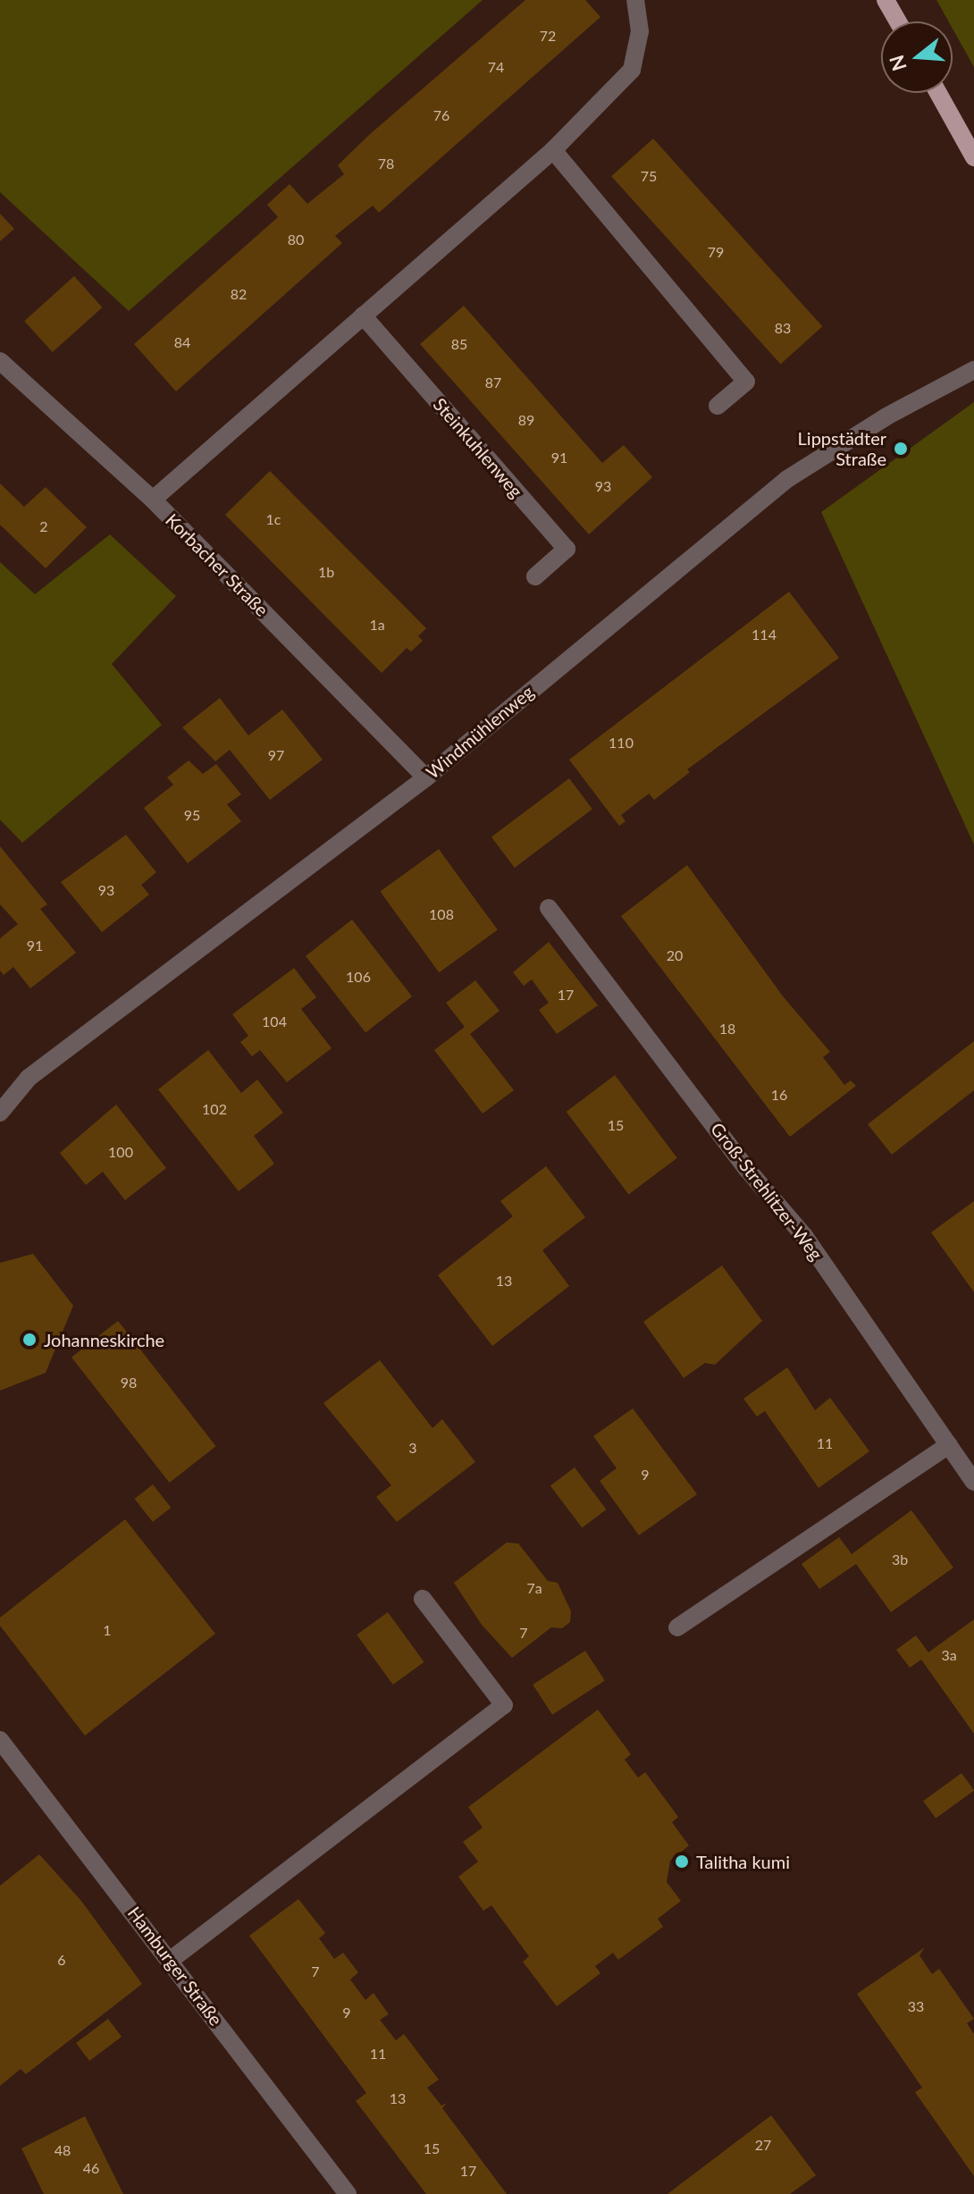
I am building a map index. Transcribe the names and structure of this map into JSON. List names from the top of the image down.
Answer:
{
  "streets": {
    "street": [
      "Steinkuhlenweg",
      "Korbacher Straße",
      "Windmühlenweg",
      "Groß-Strehlitzer-Weg",
      "Hamburger Straße"
    ]
  },
  "crossings": [
    ["Korbacher Straße", "Windmühlenweg"]
  ],
  "places": ["Lippstädter Straße", "Johanneskirche", "Talitha kumi"],
  "house_numbers": [
    "72",
    "74",
    "76",
    "78",
    "75",
    "80",
    "79",
    "82",
    "83",
    "84",
    "85",
    "87",
    "89",
    "91",
    "93",
    "1c",
    "2",
    "1b",
    "1a",
    "114",
    "110",
    "97",
    "95",
    "93",
    "108",
    "91",
    "20",
    "106",
    "17",
    "104",
    "18",
    "16",
    "102",
    "15",
    "100",
    "13",
    "98",
    "11",
    "3",
    "9",
    "3b",
    "7a",
    "1",
    "7",
    "3a",
    "6",
    "7",
    "33",
    "9",
    "11",
    "13",
    "27",
    "15",
    "48",
    "46",
    "17"
  ],
  "north": "left"
}
